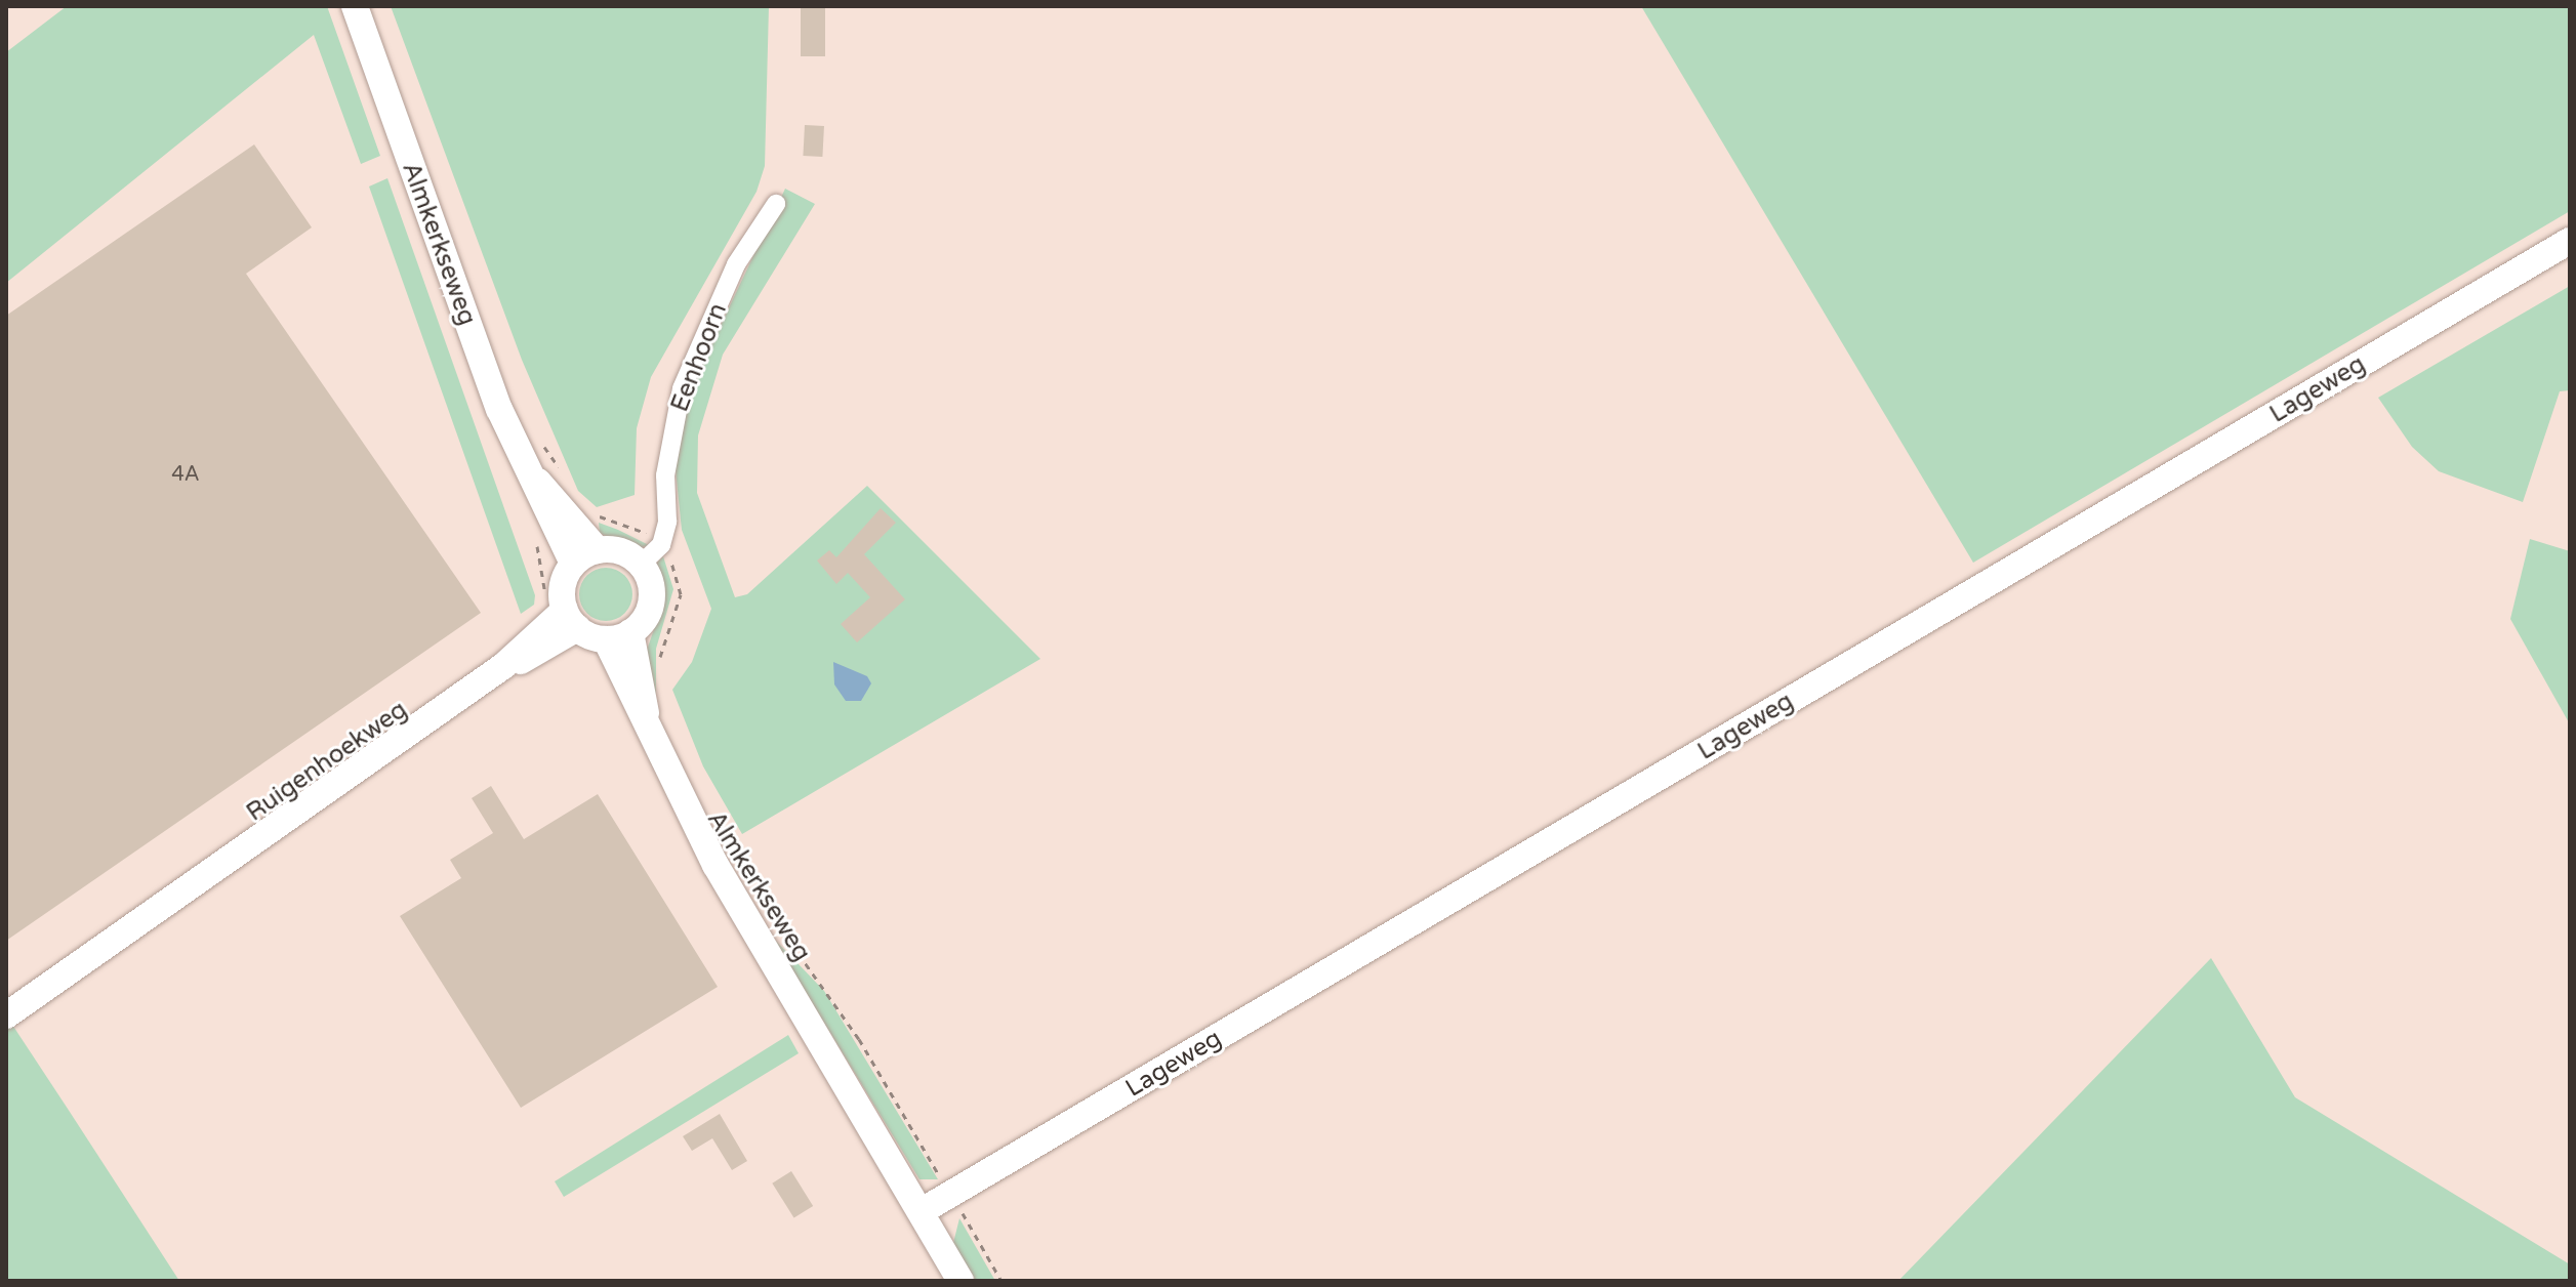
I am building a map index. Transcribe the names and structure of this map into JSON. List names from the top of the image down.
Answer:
{
  "streets": {
    "street": [
      "Almkerkseweg",
      "Eenhoorn",
      "Lageweg",
      "Ruigenhoekweg"
    ]
  },
  "crossings": [
    ["Almkerkseweg", "Lageweg"],
    ["Almkerkseweg", "Ruigenhoekweg"]
  ],
  "house_numbers": ["4A"]
}
